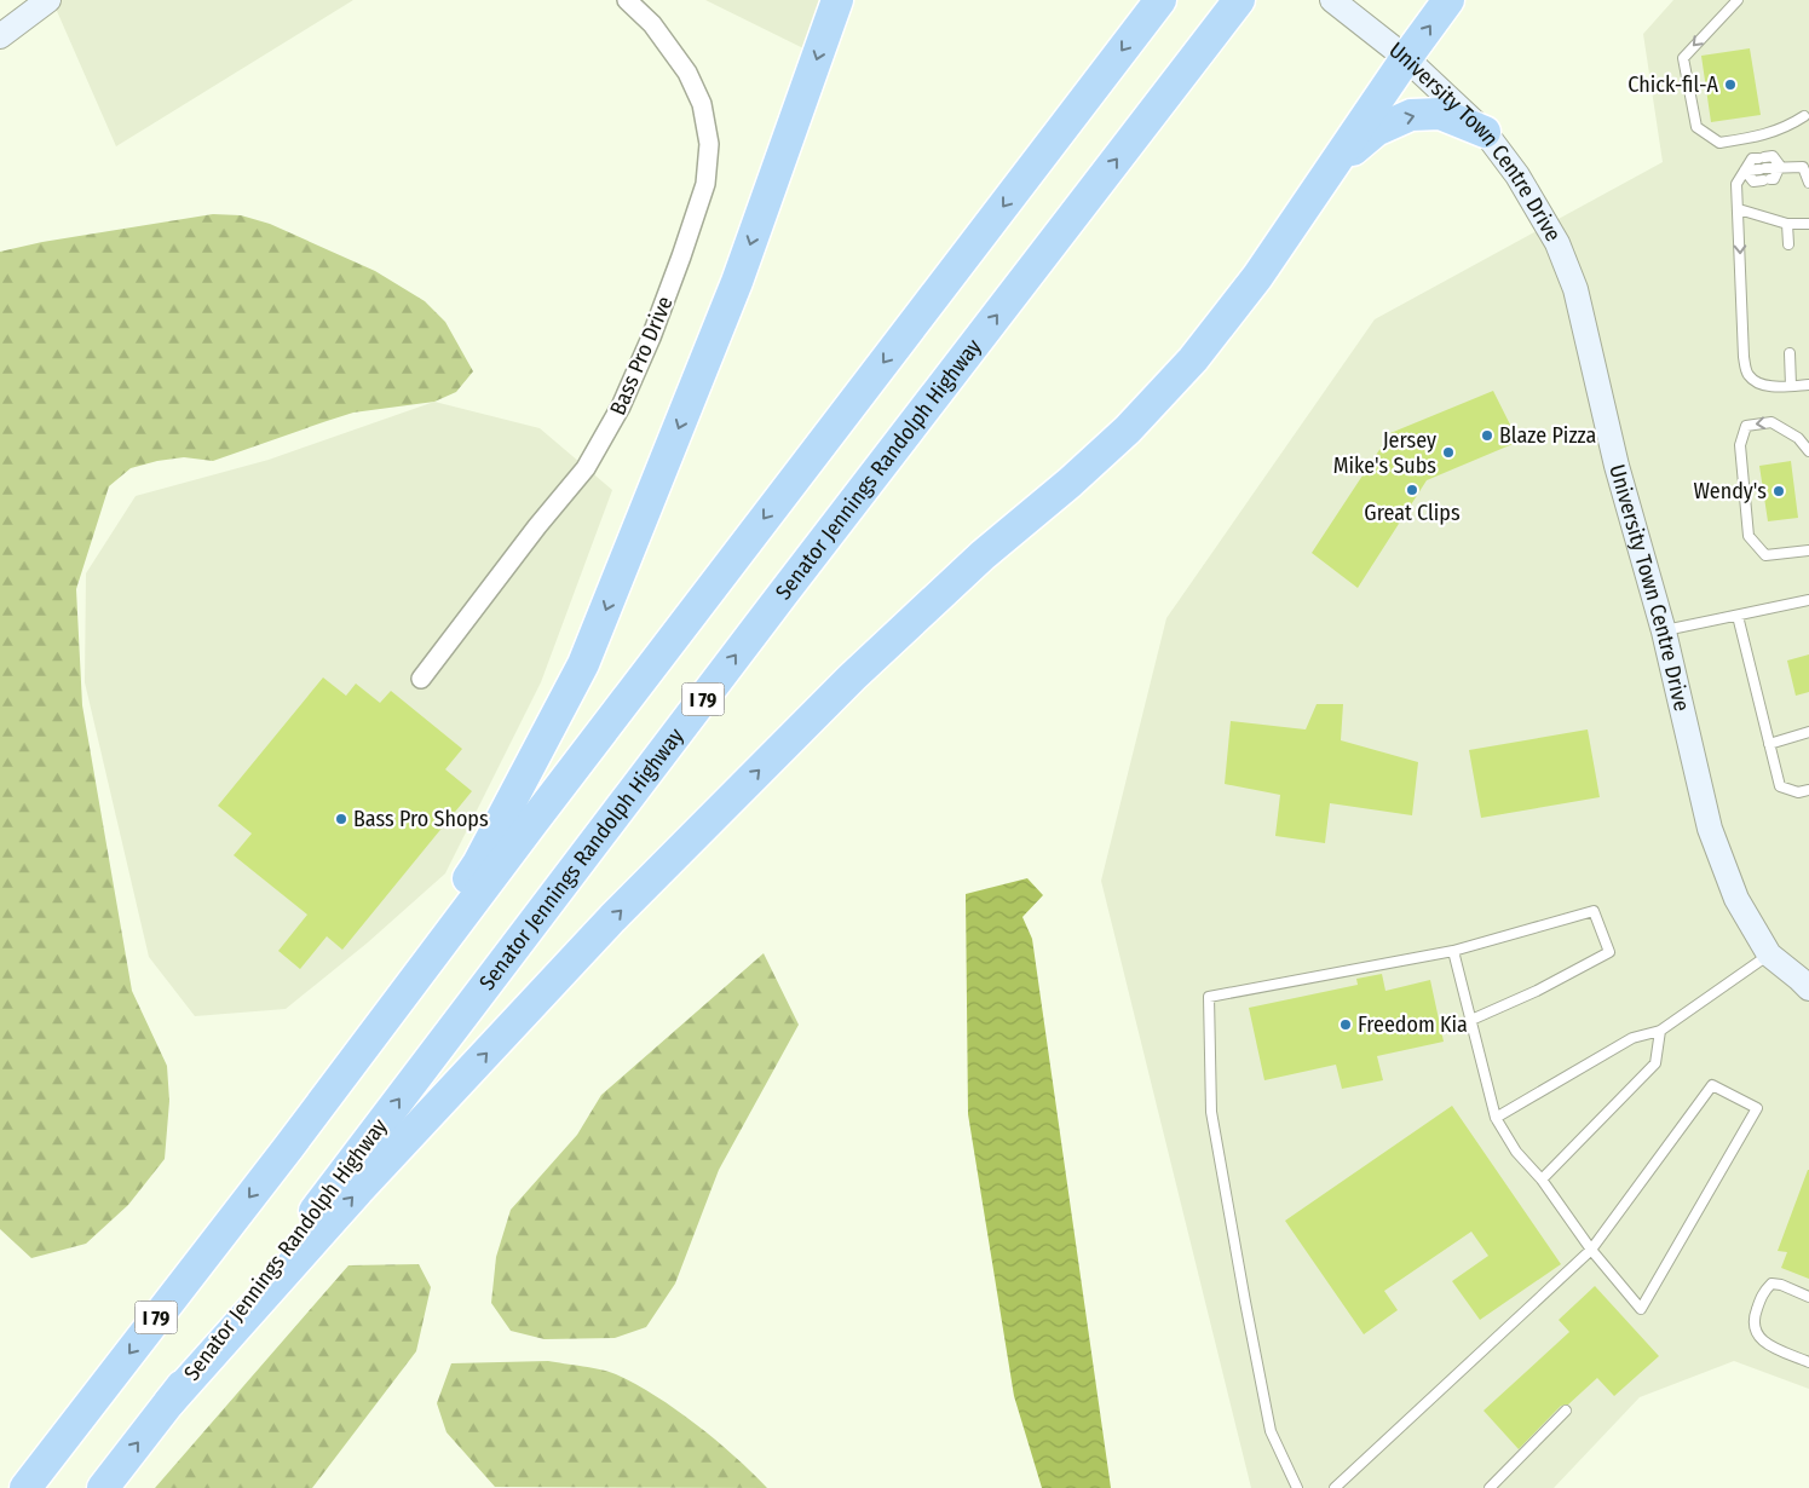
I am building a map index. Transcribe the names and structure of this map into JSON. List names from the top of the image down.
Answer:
{
  "streets": {
    "highway": ["Senator Jennings Randolph Highway", "I 79"],
    "street": ["University Town Centre Drive", "Bass Pro Drive"]
  },
  "places": [
    "Chick-fil-A",
    "Blaze Pizza",
    "Jersey Mike's Subs",
    "Great Clips",
    "Wendy's",
    "Bass Pro Shops",
    "Freedom Kia"
  ]
}
